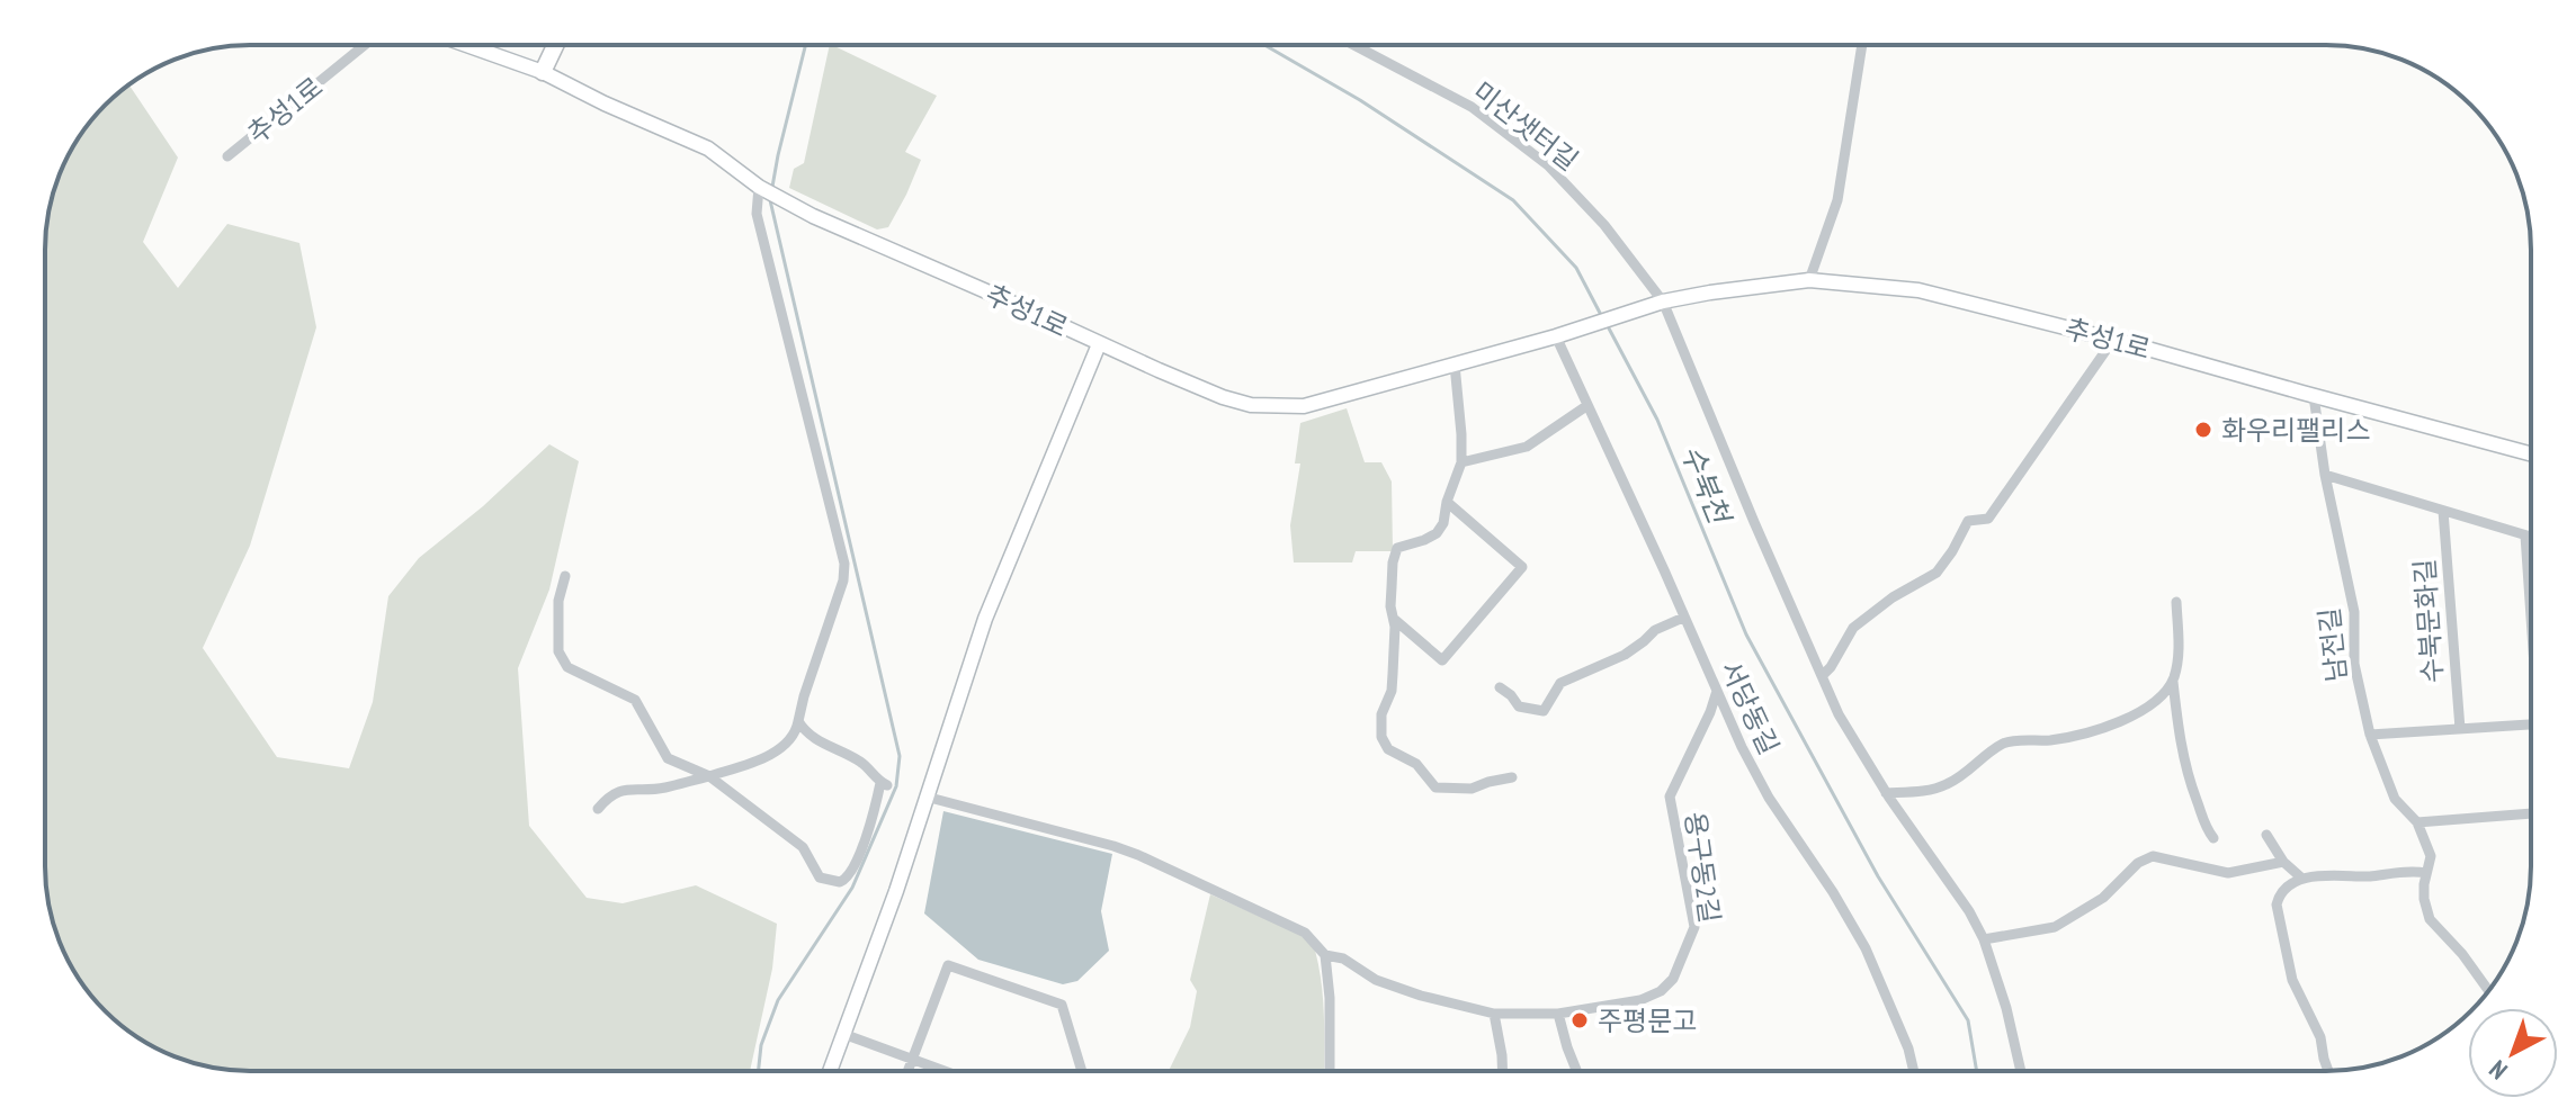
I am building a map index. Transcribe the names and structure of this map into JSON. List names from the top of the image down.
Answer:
{
  "streets": {
    "street": [
      "추성1로",
      "미산샛터길",
      "수북문화길",
      "남전길",
      "서당동길",
      "용구동2길"
    ]
  },
  "crossings": [
    ["추성1로", "미산샛터길"],
    ["추성1로", "남전길"],
    ["추성1로", "서당동길"],
    ["서당동길", "용구동2길"]
  ],
  "water": ["수북천"],
  "places": ["화우리팰리스", "주평문고"],
  "north": "bottom left"
}
